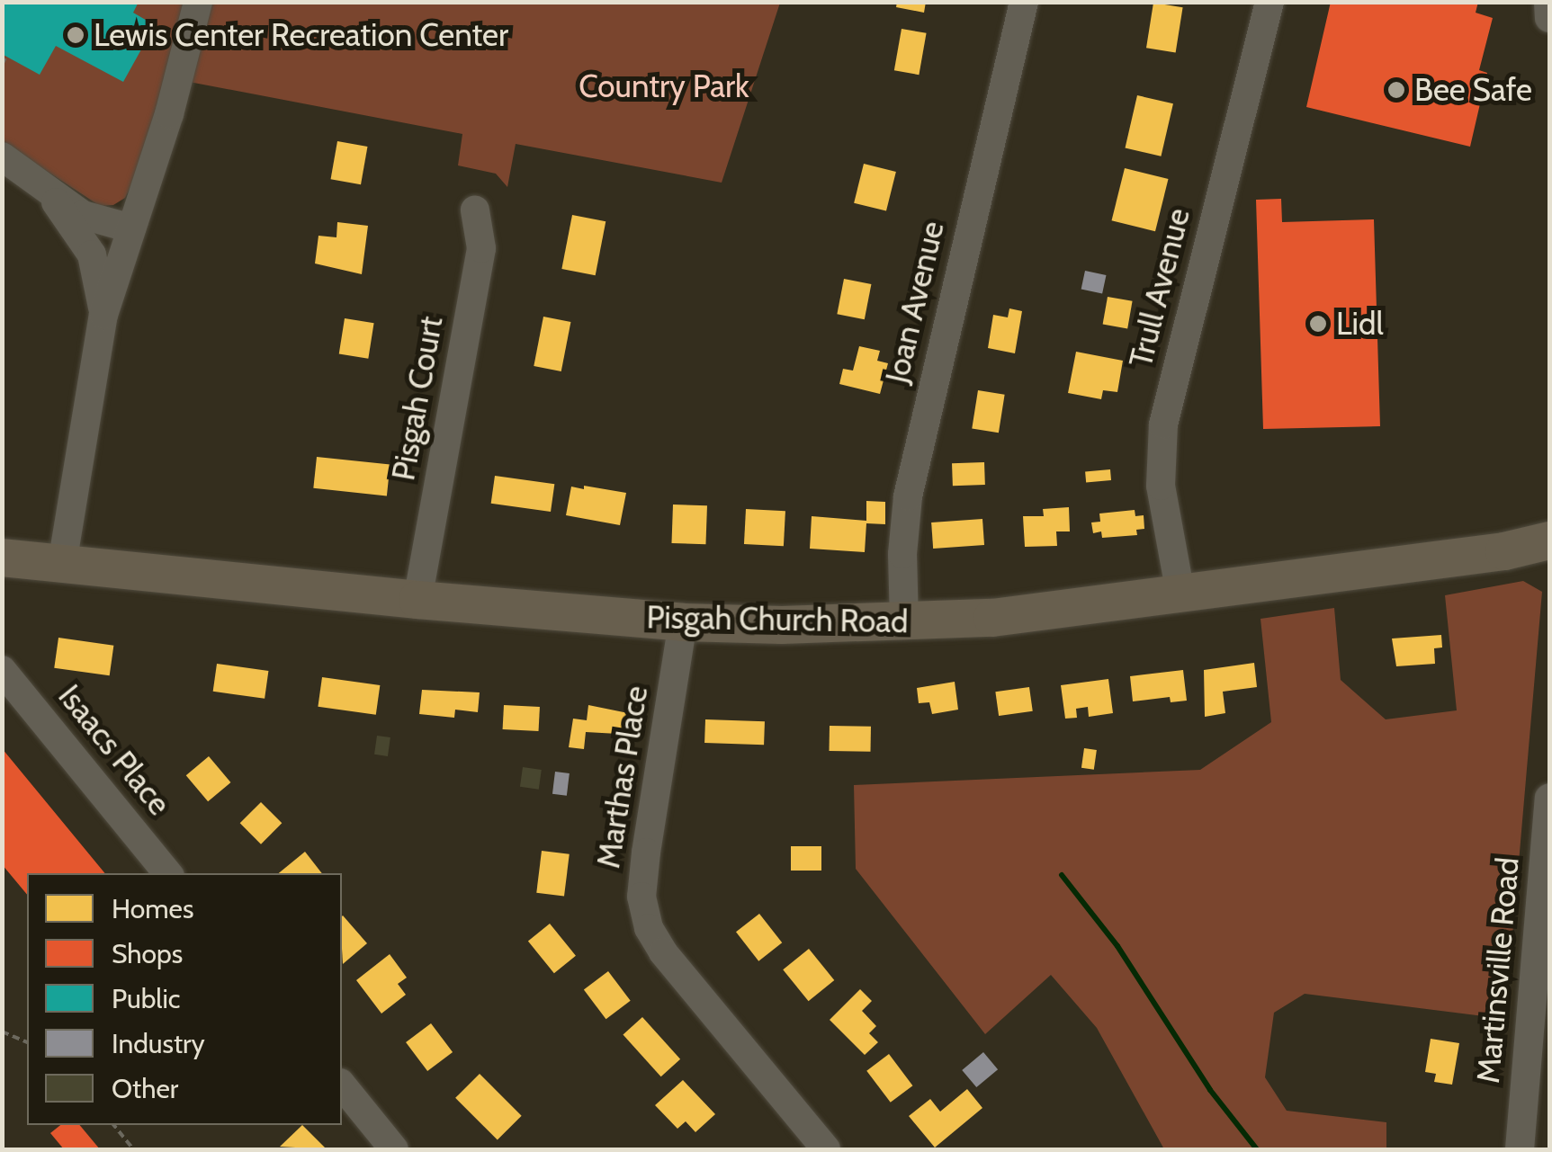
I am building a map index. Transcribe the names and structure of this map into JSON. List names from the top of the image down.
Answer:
{
  "streets": {
    "main road": ["Pisgah Church Road"],
    "street": [
      "Trull Avenue",
      "Joan Avenue",
      "Pisgah Court",
      "Isaacs Place",
      "Marthas Place",
      "Martinsville Road"
    ]
  },
  "crossings": [
    ["Trull Avenue", "Pisgah Church Road"],
    ["Joan Avenue", "Pisgah Church Road"],
    ["Pisgah Court", "Pisgah Church Road"],
    ["Pisgah Church Road", "Marthas Place"]
  ],
  "parks": ["Country Park"],
  "places": ["Lewis Center Recreation Center", "Bee Safe", "Lidl"],
  "legend": [
    "Homes",
    "Shops",
    "Public",
    "Industry",
    "Other"
  ]
}
